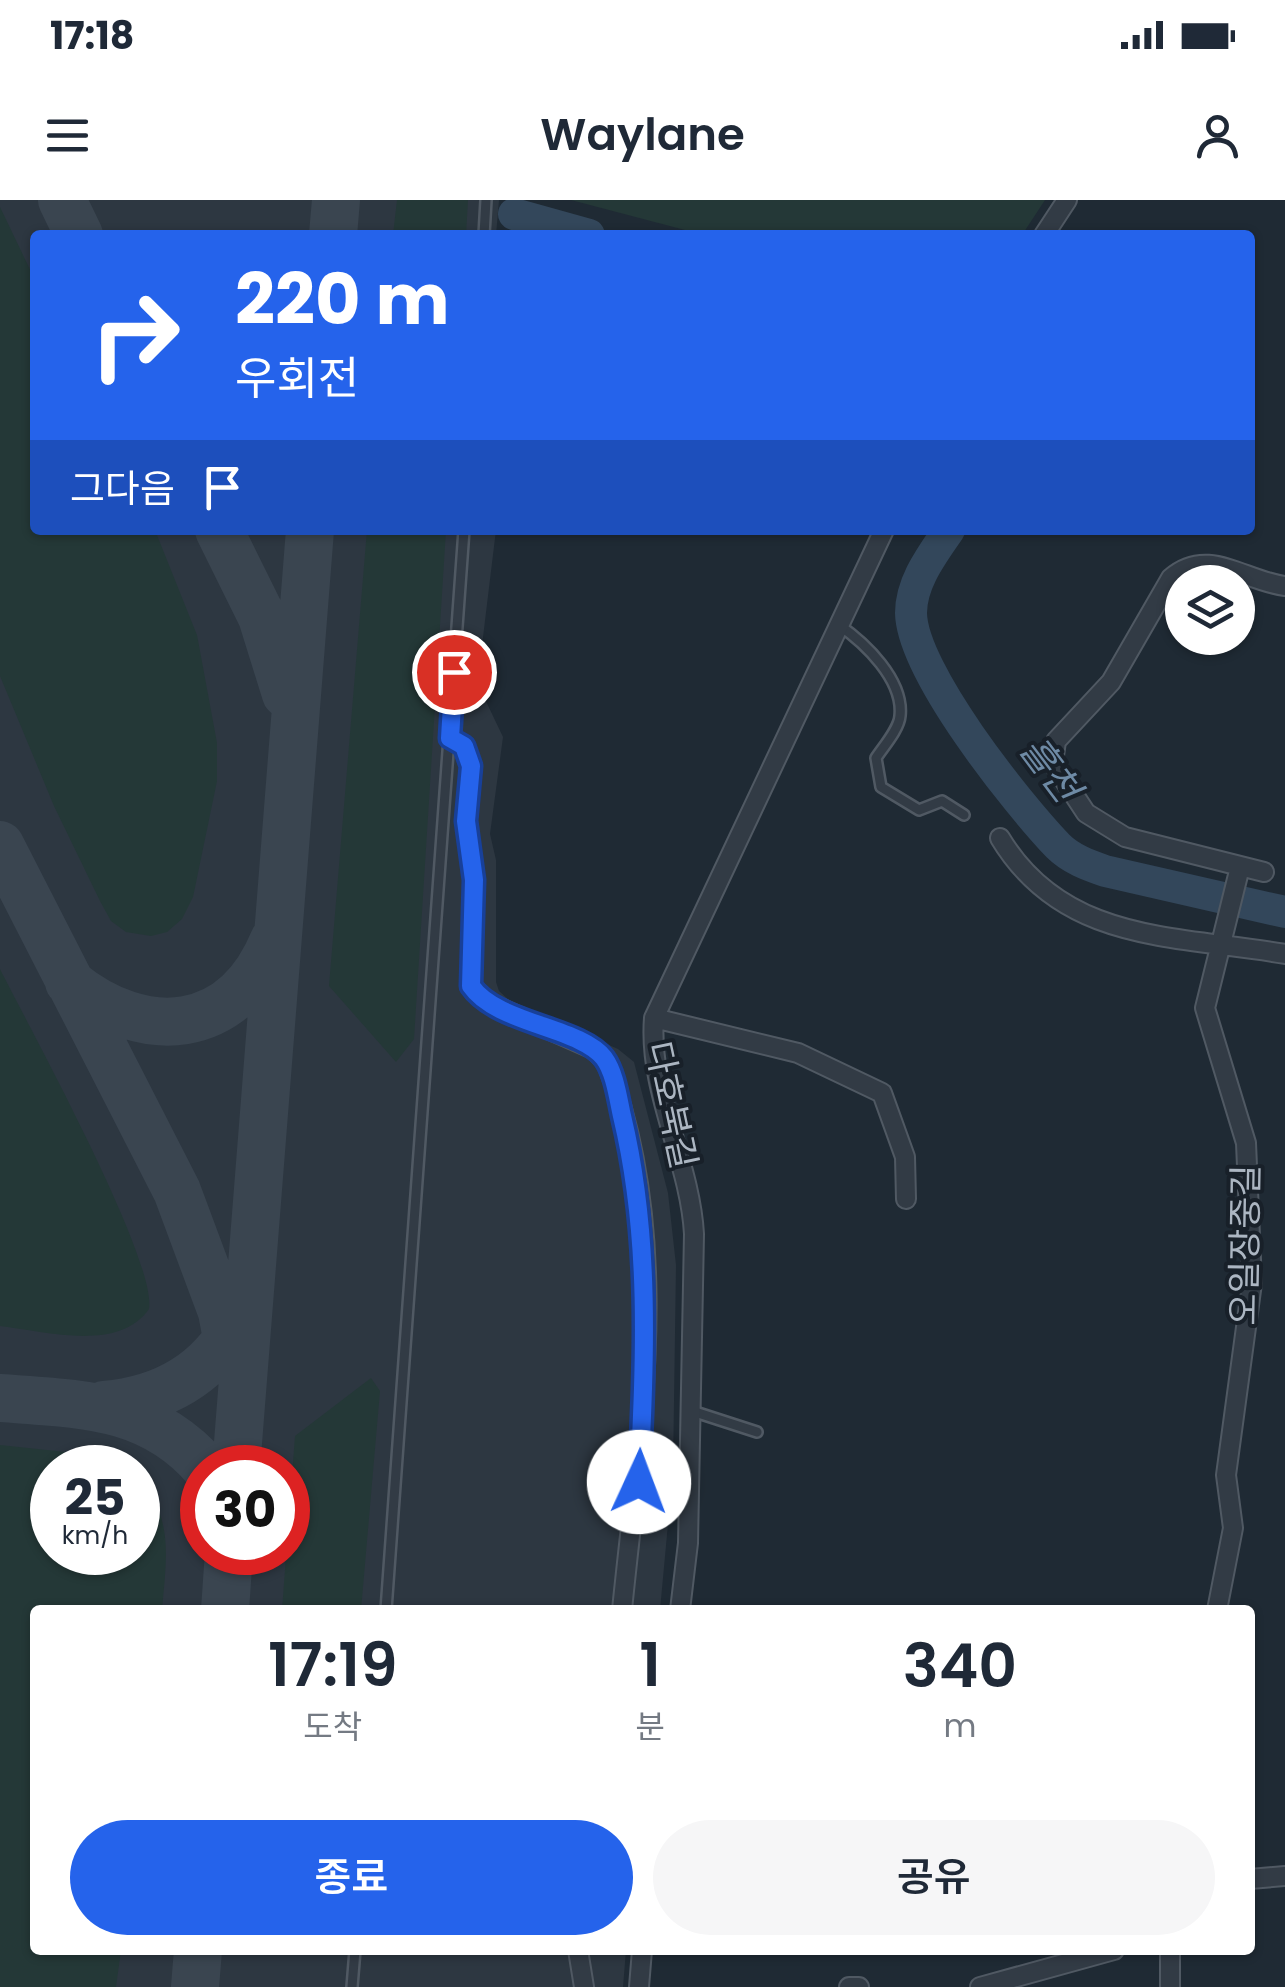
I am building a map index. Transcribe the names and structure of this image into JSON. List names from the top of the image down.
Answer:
{
  "streets": {
    "street": ["다호북길", "오일장중길"]
  },
  "water": ["흘천"],
  "page": {
    "status": "17:18",
    "header": "Waylane",
    "turn": ["220 m", "우회전"],
    "then": "그다음",
    "speed": "25 km/h",
    "limit": "30",
    "eta": [
      "17:19",
      "도착",
      "1",
      "분",
      "340",
      "m"
    ],
    "buttons": ["종료", "공유"]
  }
}
